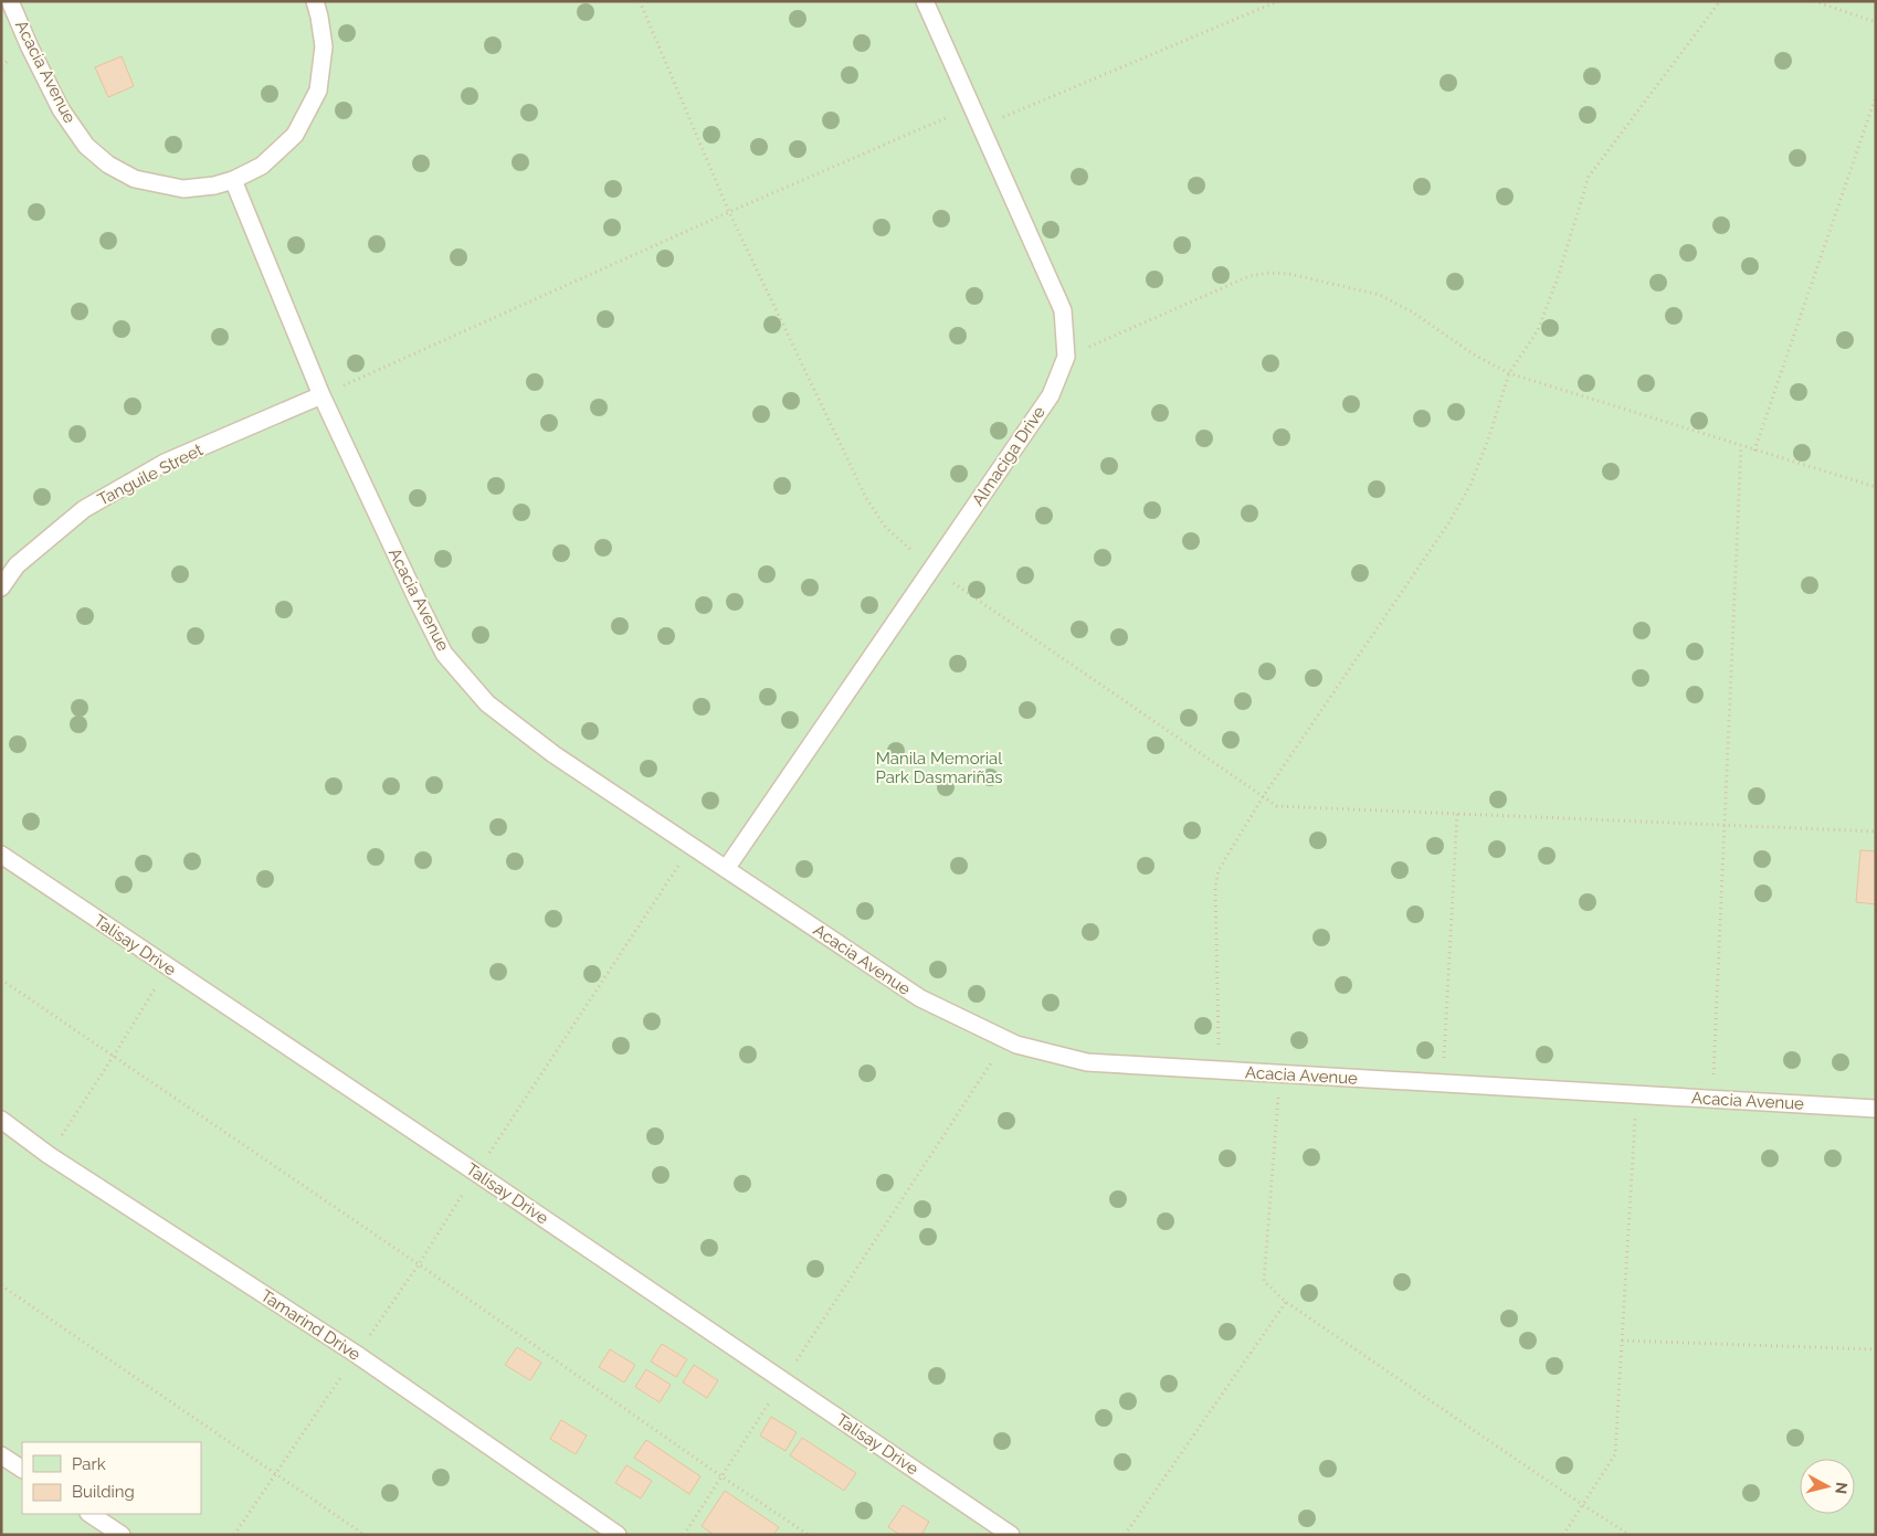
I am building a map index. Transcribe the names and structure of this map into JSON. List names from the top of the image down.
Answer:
{
  "streets": {
    "lane": [
      "Acacia Avenue",
      "Almaciga Drive",
      "Tanguile Street",
      "Talisay Drive",
      "Tamarind Drive"
    ]
  },
  "crossings": [
    ["Acacia Avenue", "Almaciga Drive"],
    ["Acacia Avenue", "Tanguile Street"]
  ],
  "parks": ["Manila Memorial Park Dasmariñas"],
  "legend": ["Park", "Building"],
  "north": "right"
}
